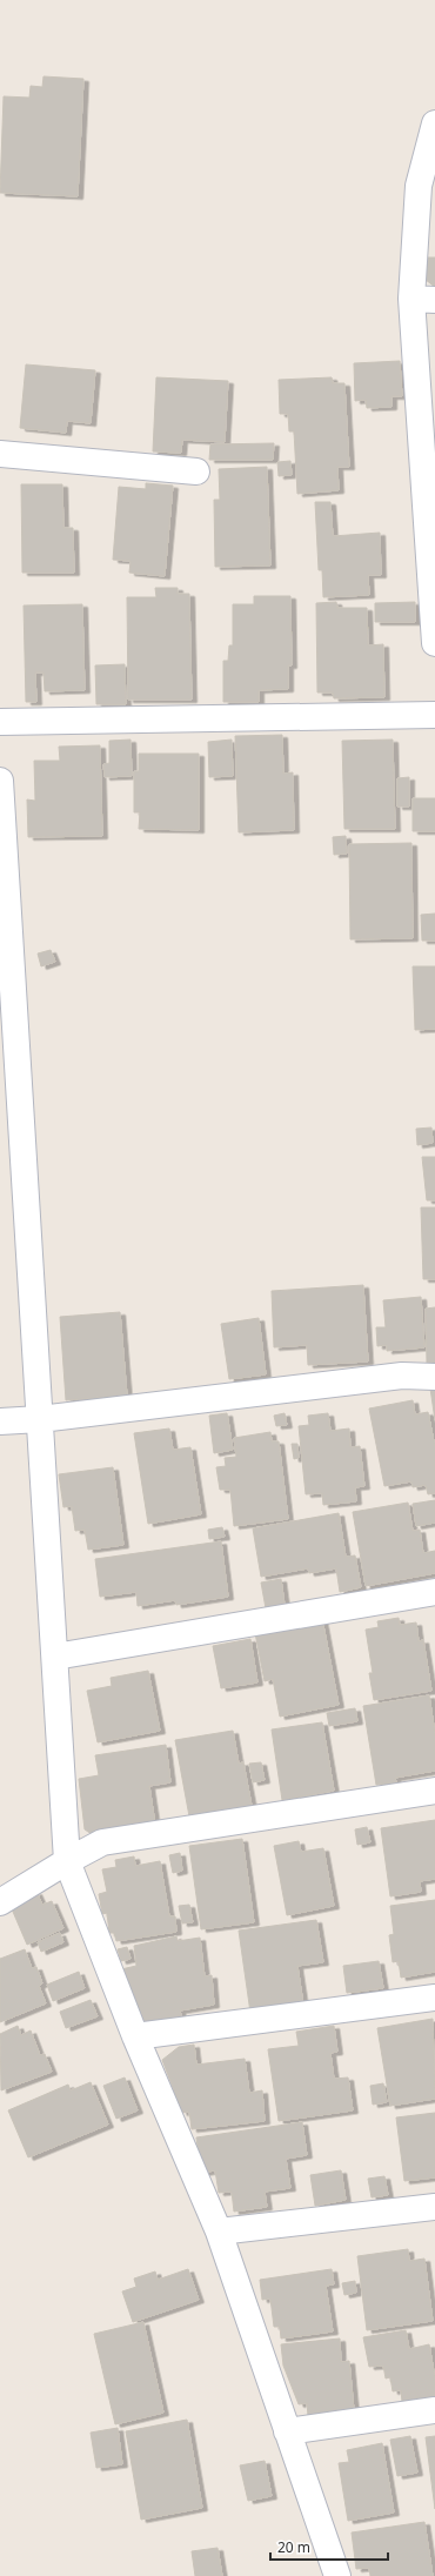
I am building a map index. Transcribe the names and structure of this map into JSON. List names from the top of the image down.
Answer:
{
  "scale_bar": "20 m"
}
